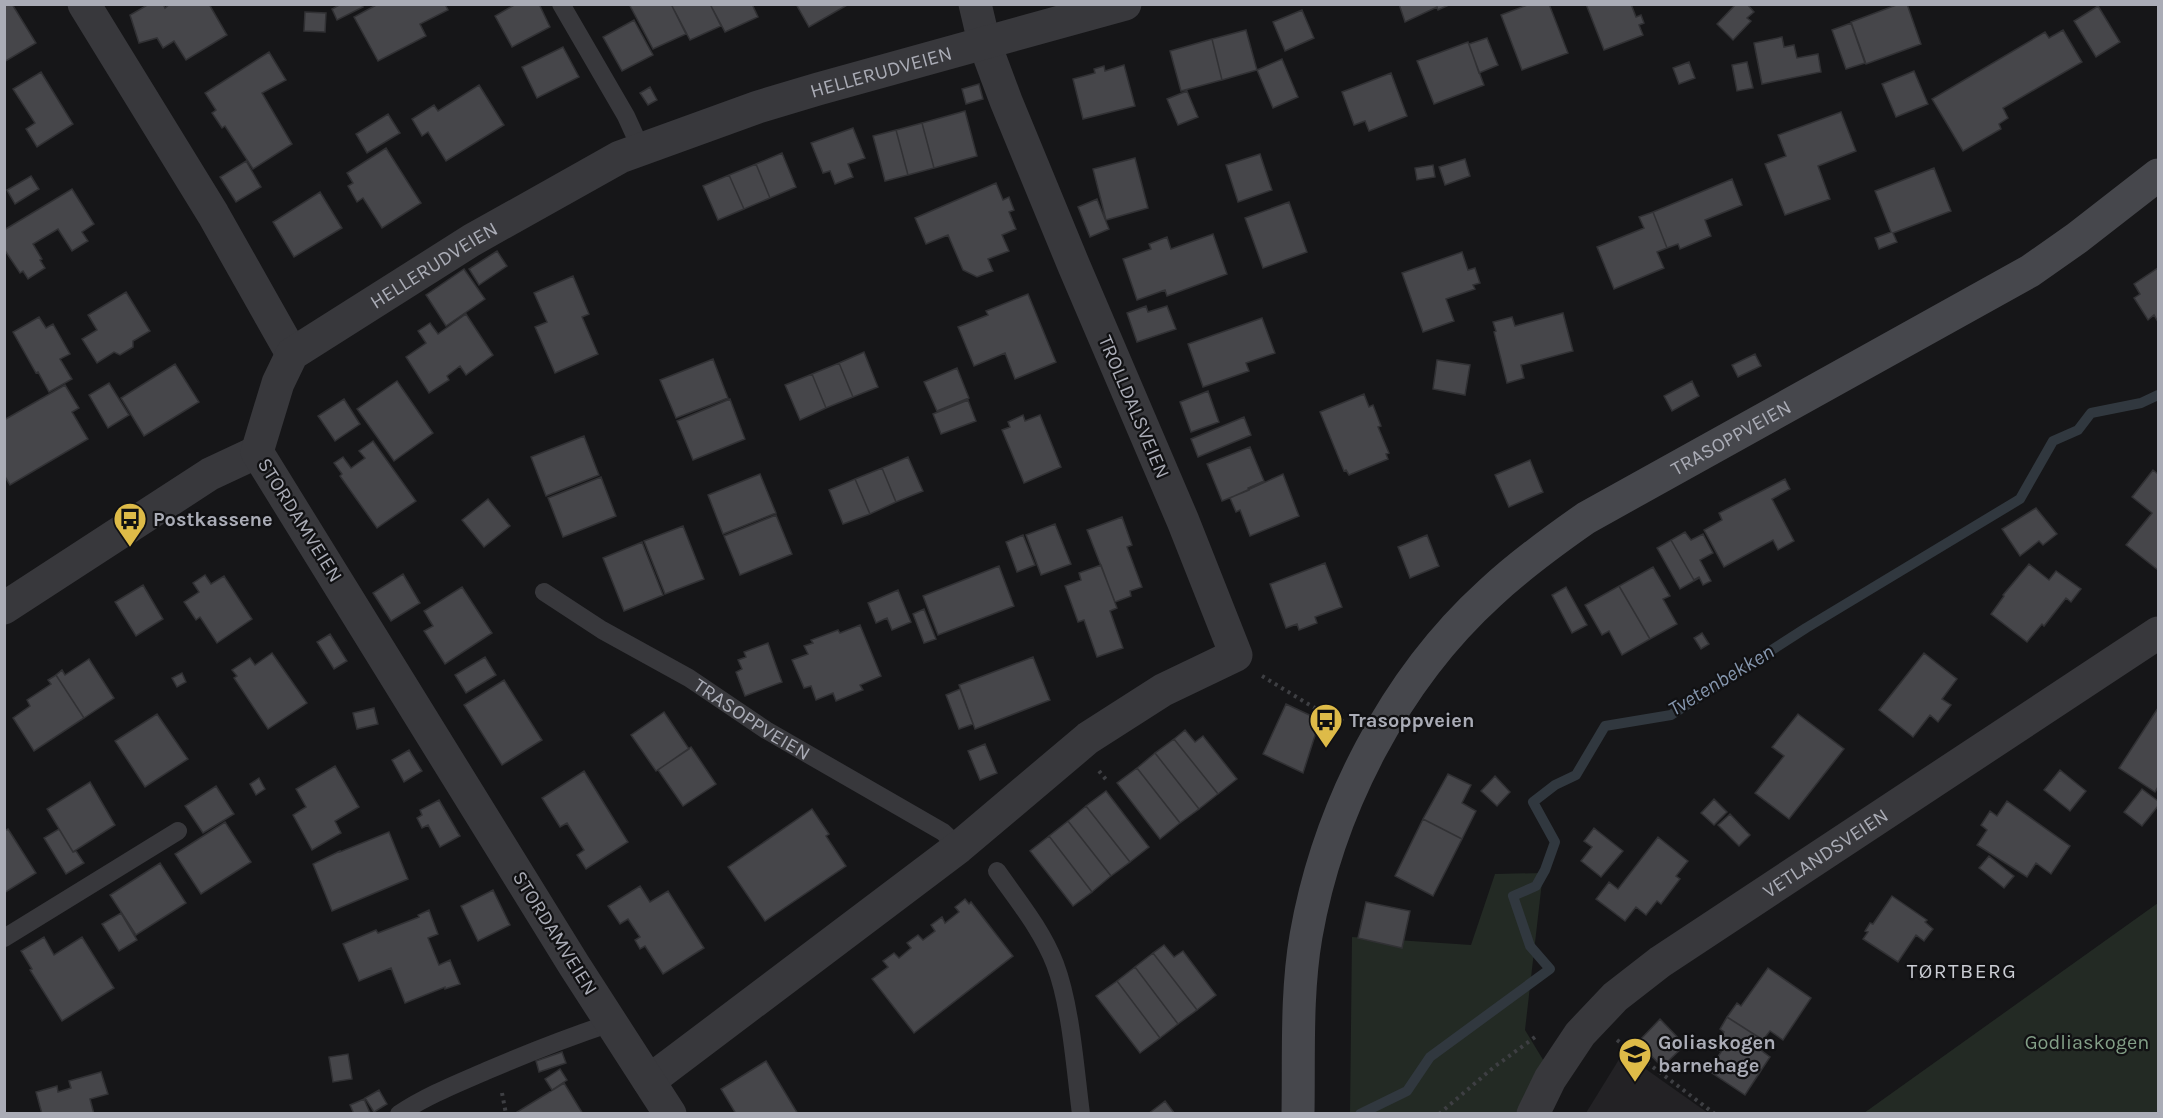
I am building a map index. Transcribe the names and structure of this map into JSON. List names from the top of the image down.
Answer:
{
  "streets": {
    "main road": ["TRASOPPVEIEN"],
    "street": [
      "HELLERUDVEIEN",
      "TROLLDALSVEIEN",
      "STORDAMVEIEN",
      "VETLANDSVEIEN"
    ]
  },
  "crossings": [
    ["HELLERUDVEIEN", "TROLLDALSVEIEN"],
    ["HELLERUDVEIEN", "STORDAMVEIEN"]
  ],
  "districts": ["TØRTBERG"],
  "water": ["Tvetenbekken"],
  "parks": ["Godliaskogen"],
  "places": {
    "bus stop": ["Postkassene", "Trasoppveien"],
    "school or university": ["Goliaskogen barnehage"]
  }
}
